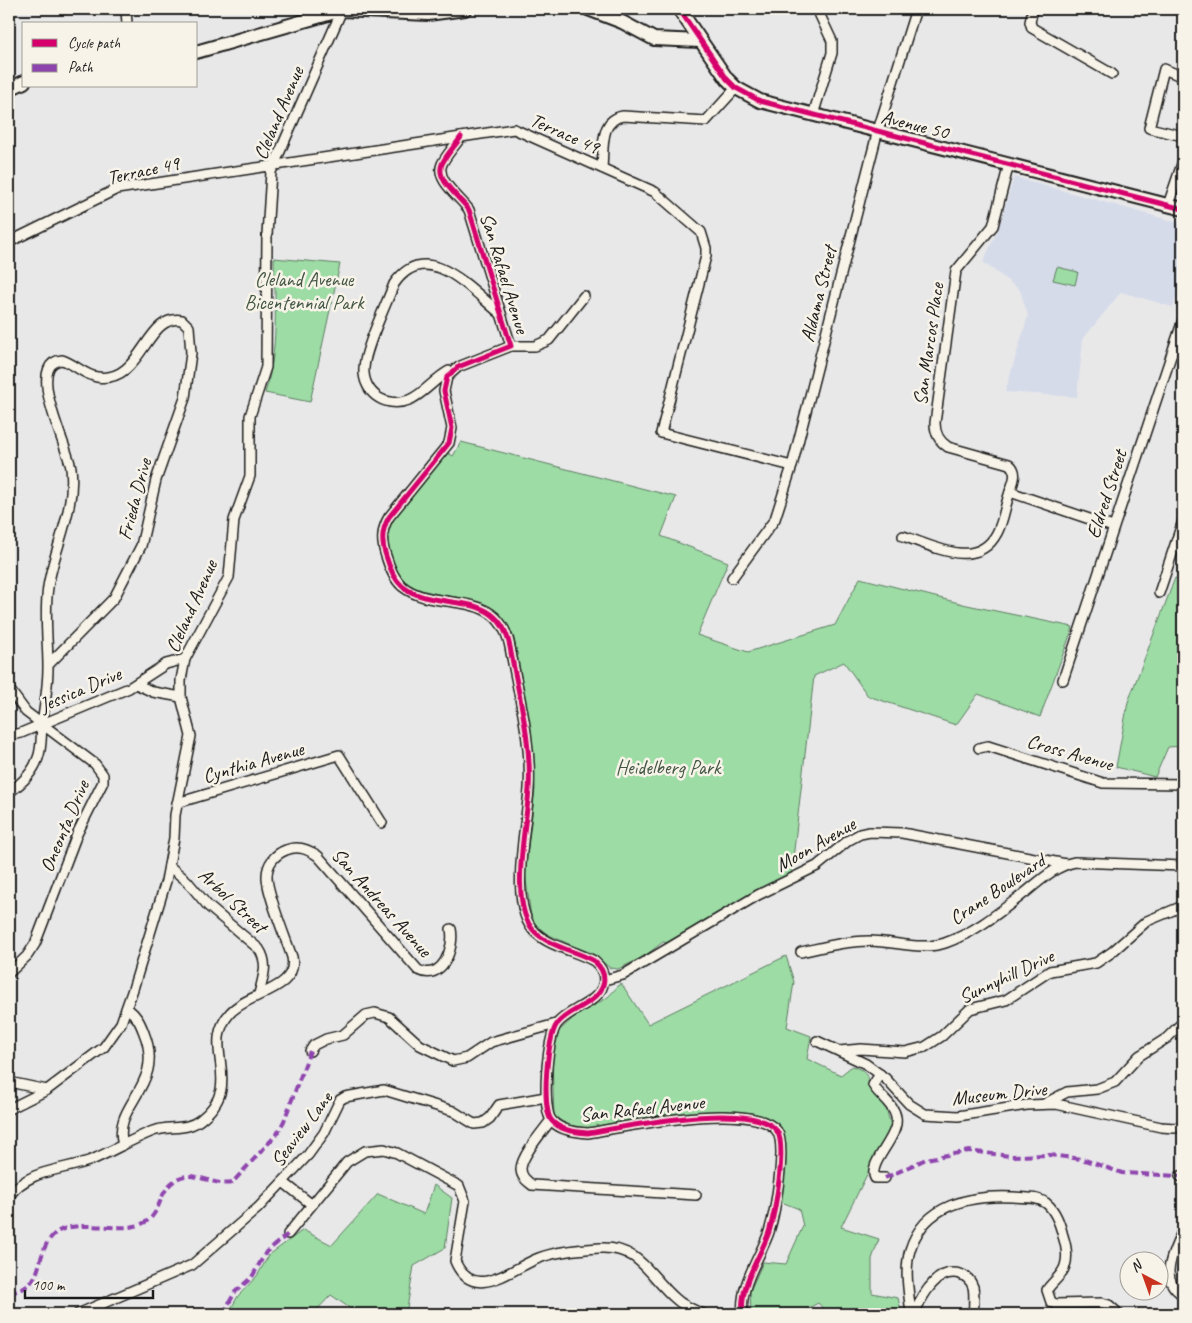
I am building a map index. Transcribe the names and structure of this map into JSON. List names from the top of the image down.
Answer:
{
  "streets": {
    "street": [
      "Cleland Avenue",
      "Avenue 50",
      "Terrace 49",
      "San Rafael Avenue",
      "Aldama Street",
      "San Marcos Place",
      "Eldred Street",
      "Frieda Drive",
      "Jessica Drive",
      "Cross Avenue",
      "Cynthia Avenue",
      "Oneonta Drive",
      "Moon Avenue",
      "Crane Boulevard",
      "Arbol Street",
      "San Andreas Avenue",
      "Sunnyhill Drive",
      "Museum Drive",
      "Seaview Lane"
    ]
  },
  "crossings": [
    ["Cleland Avenue", "Terrace 49"],
    ["Cleland Avenue", "Jessica Drive"],
    ["Cleland Avenue", "Cynthia Avenue"],
    ["Cleland Avenue", "Arbol Street"],
    ["Avenue 50", "Aldama Street"],
    ["Avenue 50", "San Marcos Place"],
    ["Terrace 49", "San Rafael Avenue"],
    ["Terrace 49", "Aldama Street"],
    ["San Rafael Avenue", "Seaview Lane"],
    ["Jessica Drive", "Oneonta Drive"],
    ["Moon Avenue", "Crane Boulevard"],
    ["Arbol Street", "San Andreas Avenue"],
    ["Sunnyhill Drive", "Museum Drive"]
  ],
  "parks": ["Cleland Avenue Bicentennial Park", "Heidelberg Park"],
  "legend": ["Cycle path", "Path"],
  "scale_bar": "100 m",
  "north": "top left"
}
